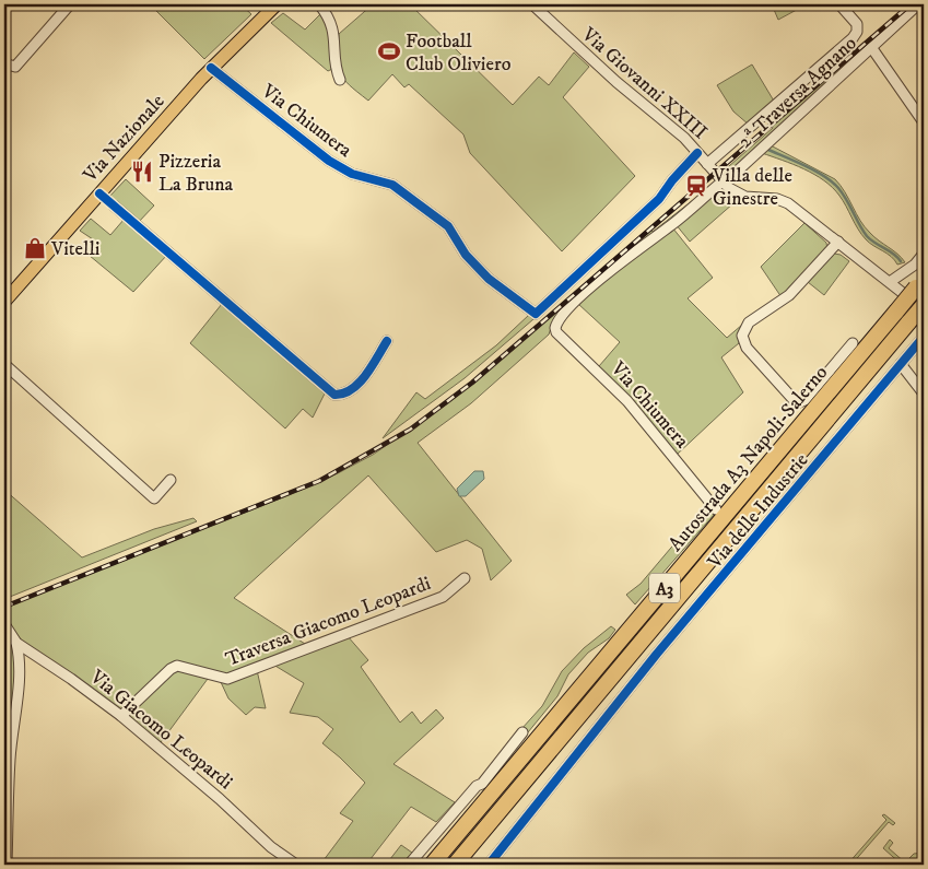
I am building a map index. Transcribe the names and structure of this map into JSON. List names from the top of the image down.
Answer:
{
  "streets": {
    "highway": ["Autostrada A3 Napoli-Salerno", "A3"],
    "main road": ["Via Nazionale"],
    "street": [
      "Via Giovanni XXIII",
      "2ª Traversa Agnano",
      "Via Chiumera",
      "Via delle Industrie",
      "Traversa Giacomo Leopardi",
      "Via Giacomo Leopardi"
    ]
  },
  "crossings": [
    ["Via Giovanni XXIII", "2ª Traversa Agnano"],
    ["Via Giovanni XXIII", "Via Chiumera"],
    ["2ª Traversa Agnano", "Via Chiumera"],
    ["Via Chiumera", "Via Nazionale"],
    ["Traversa Giacomo Leopardi", "Via Giacomo Leopardi"]
  ],
  "places": {
    "sports": ["Football Club Oliviero"],
    "restaurant": ["Pizzeria La Bruna"],
    "station": ["Villa delle Ginestre"],
    "shop": ["Vitelli"]
  }
}
